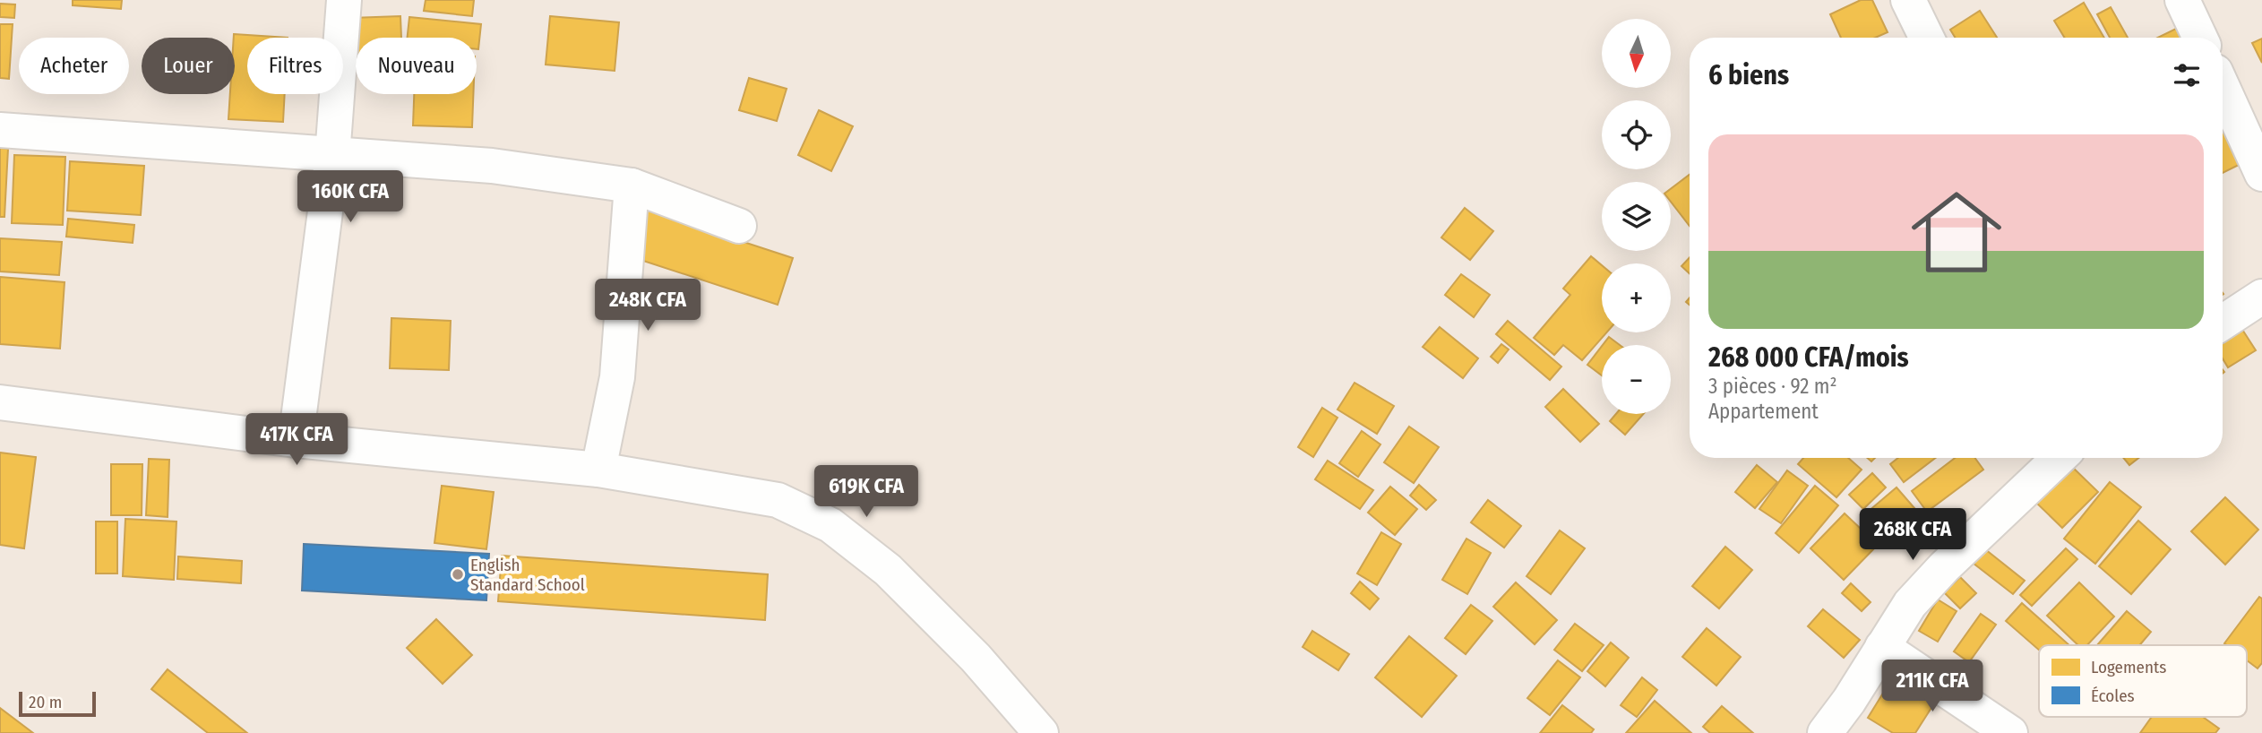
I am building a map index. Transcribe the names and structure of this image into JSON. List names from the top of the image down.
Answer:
{
  "places": ["English Standard School"],
  "legend": ["Logements", "Écoles"],
  "scale_bar": "20 m",
  "north": "bottom",
  "page": {
    "map_buttons": ["+", "−"],
    "chip": [
      "Acheter",
      "Louer",
      "Filtres",
      "Nouveau"
    ],
    "heading": "6 biens",
    "list": [
      {
        "name": "268 000 CFA/mois",
        "note": "3 pièces · 92 m² · Appartement"
      }
    ],
    "price": [
      "160K CFA",
      "248K CFA",
      "417K CFA",
      "619K CFA",
      "268K CFA",
      "211K CFA"
    ],
    "scale": "20 m"
  }
}
